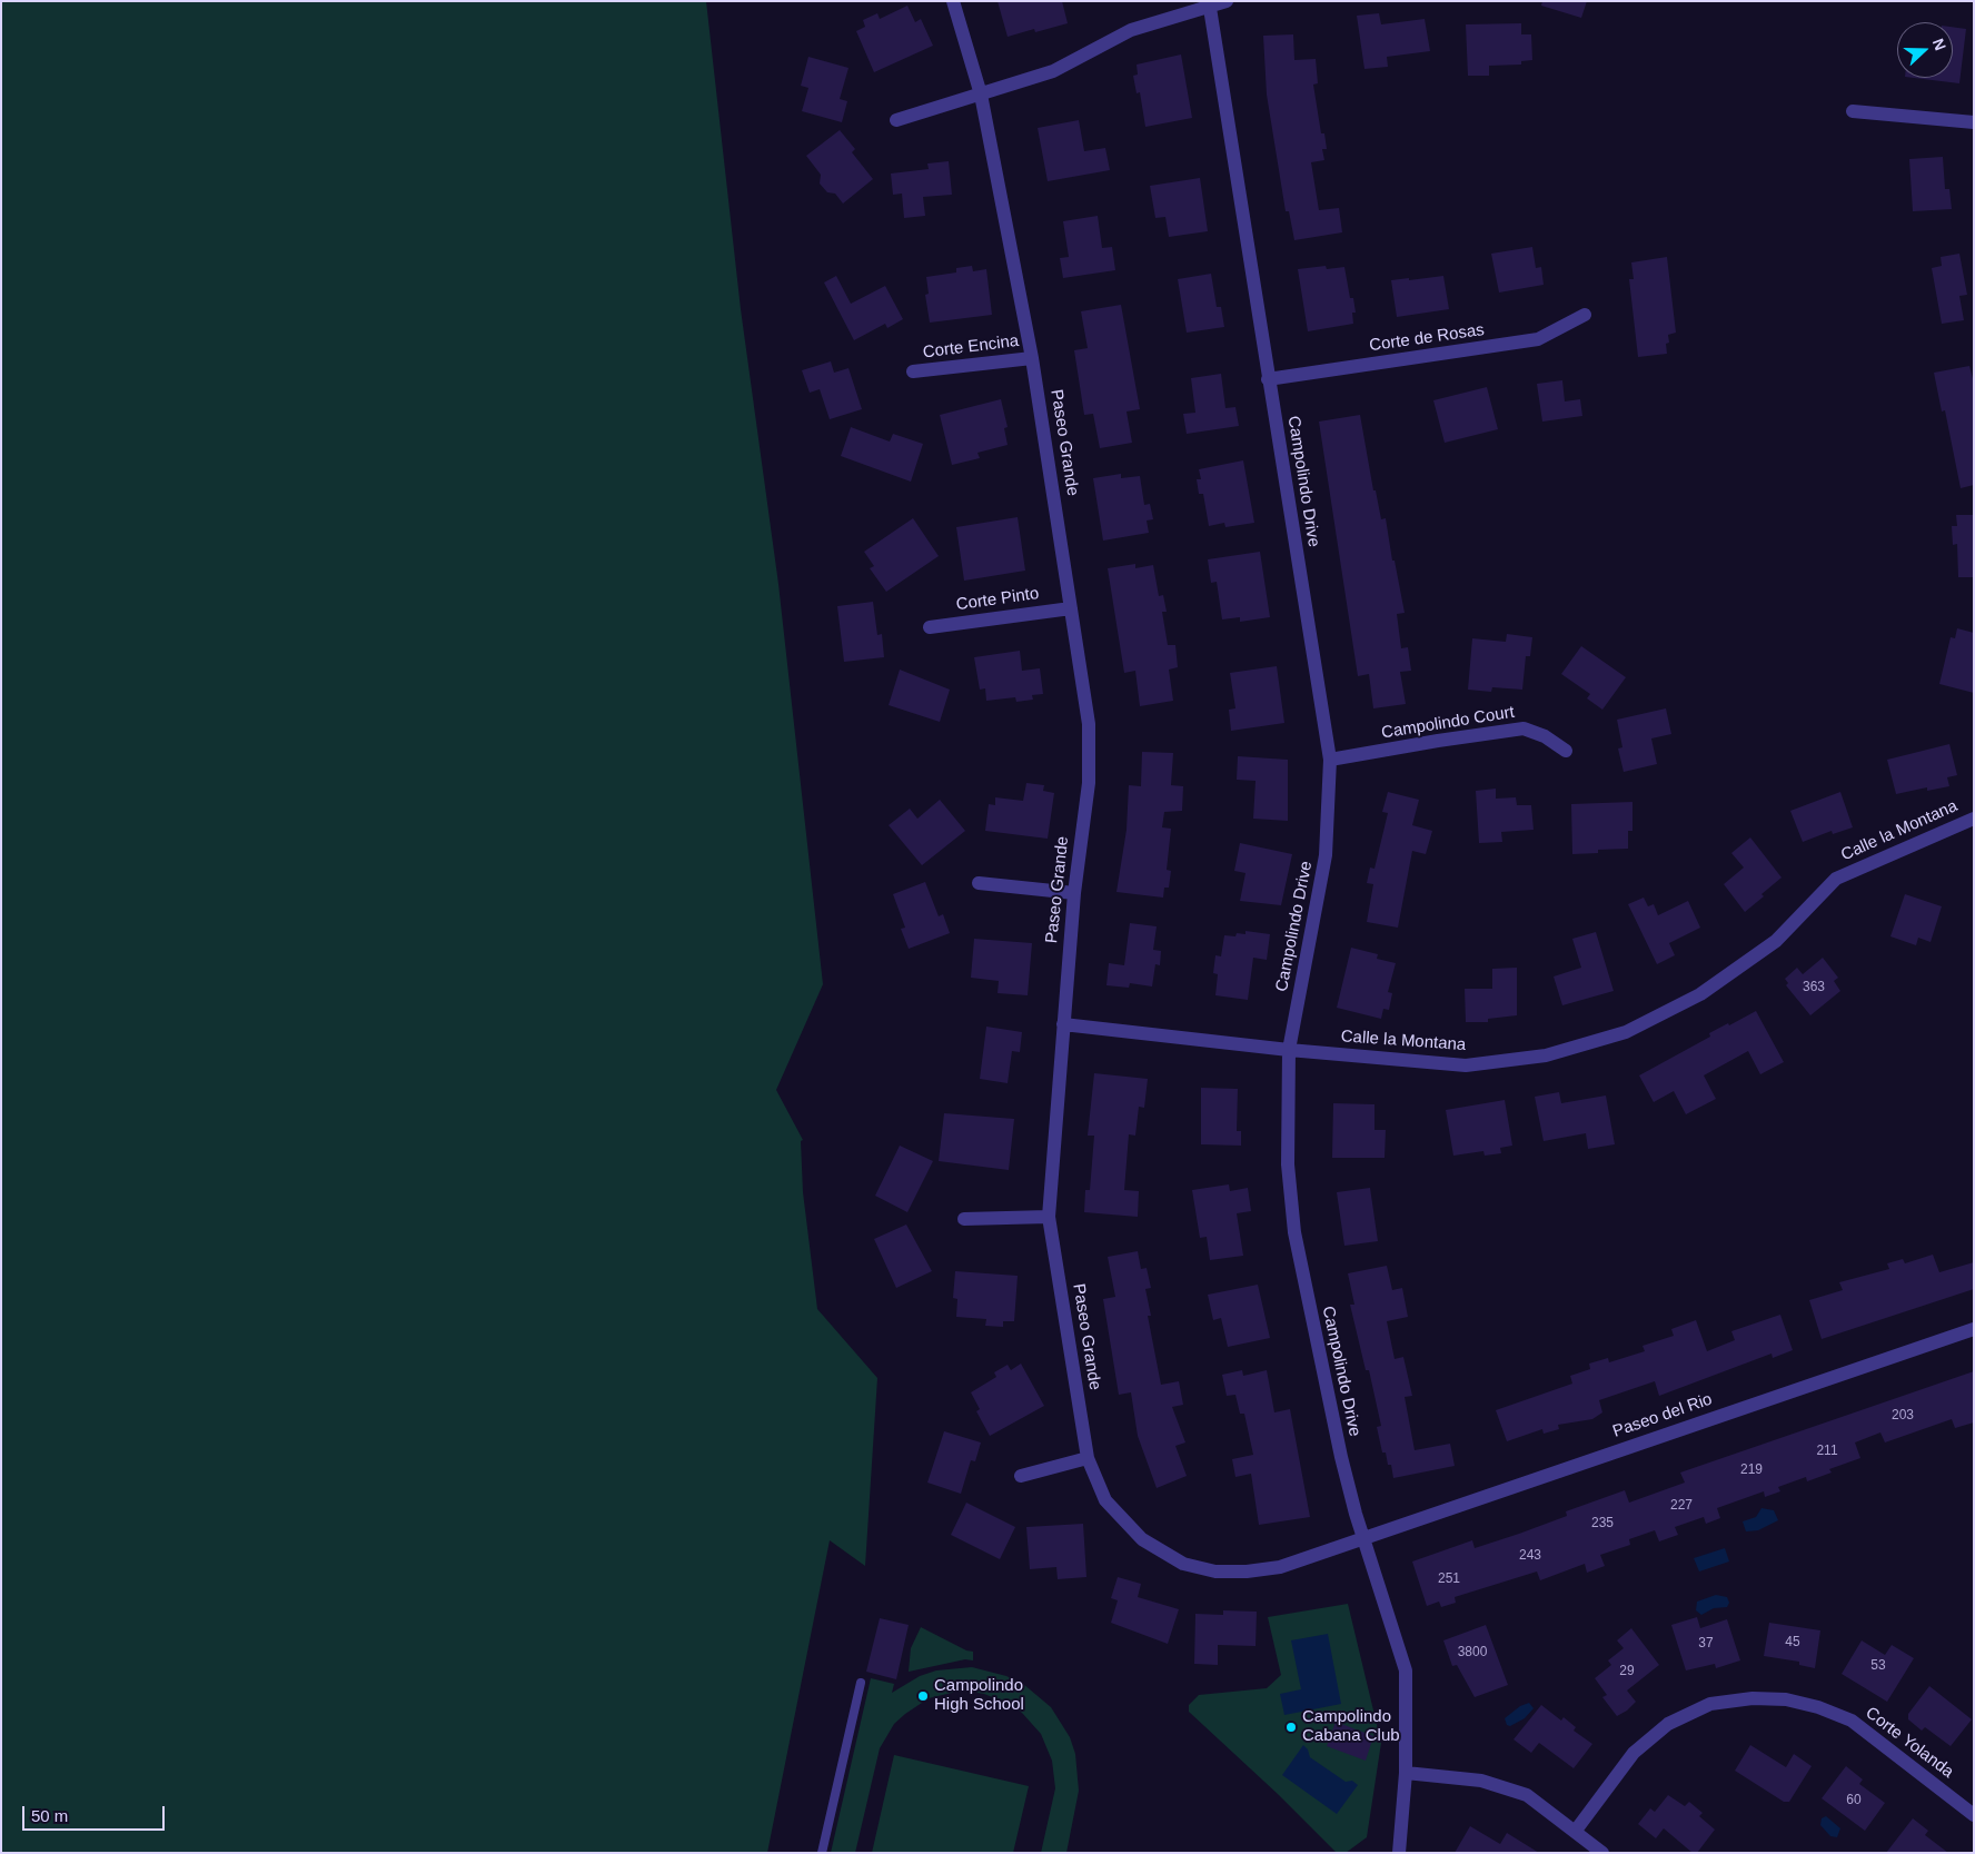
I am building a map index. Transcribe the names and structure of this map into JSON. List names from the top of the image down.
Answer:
{
  "streets": {
    "street": [
      "Corte de Rosas",
      "Corte Encina",
      "Paseo Grande",
      "Campolindo Drive",
      "Corte Pinto",
      "Campolindo Court",
      "Calle la Montana",
      "Paseo del Rio",
      "Corte Yolanda"
    ]
  },
  "crossings": [
    ["Corte de Rosas", "Campolindo Drive"],
    ["Corte Encina", "Paseo Grande"],
    ["Paseo Grande", "Campolindo Drive"],
    ["Paseo Grande", "Corte Pinto"],
    ["Paseo Grande", "Calle la Montana"],
    ["Paseo Grande", "Paseo del Rio"],
    ["Campolindo Drive", "Campolindo Court"],
    ["Campolindo Drive", "Calle la Montana"],
    ["Campolindo Drive", "Paseo del Rio"]
  ],
  "places": ["Campolindo High School", "Campolindo Cabana Club"],
  "house_numbers": [
    "363",
    "203",
    "211",
    "219",
    "227",
    "235",
    "243",
    "251",
    "45",
    "37",
    "3800",
    "53",
    "29",
    "60"
  ],
  "scale_bar": "50 m",
  "north": "right"
}
